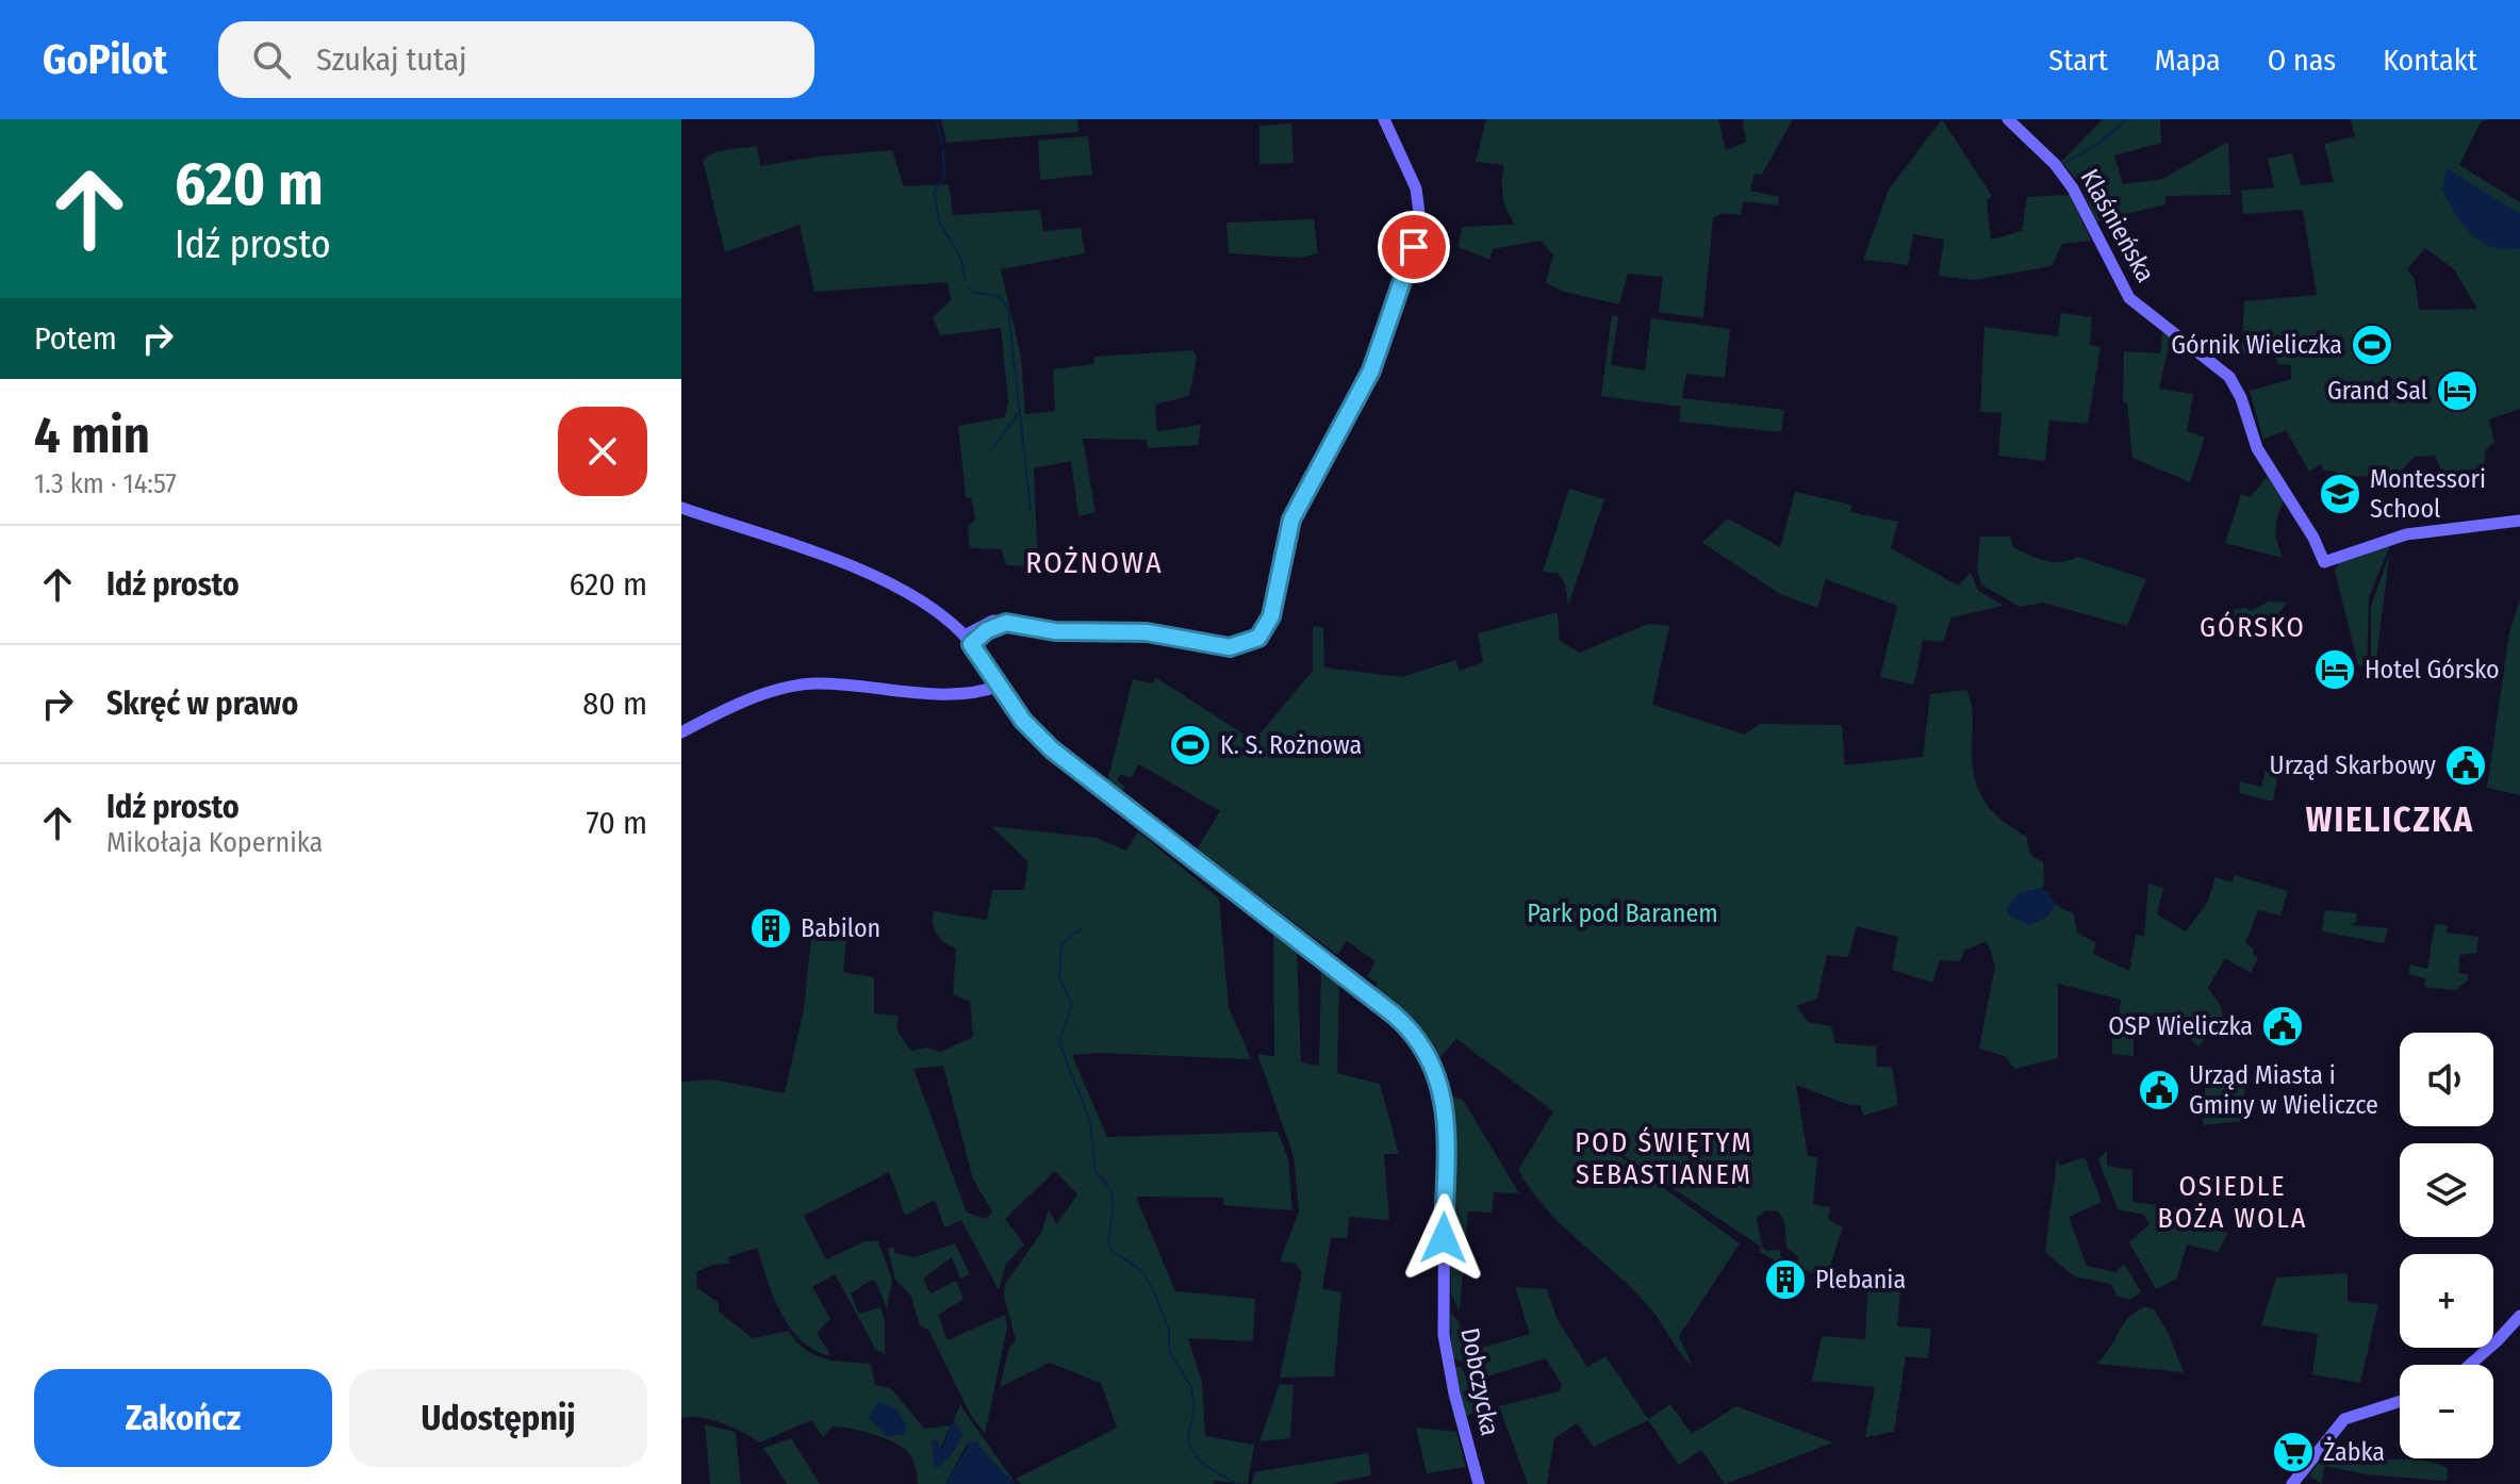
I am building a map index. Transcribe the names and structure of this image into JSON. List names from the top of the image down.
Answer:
{
  "streets": {
    "street": ["Klaśnieńska", "Dobczycka"]
  },
  "districts": [
    "ROŻNOWA",
    "GÓRSKO",
    "WIELICZKA",
    "POD ŚWIĘTYM SEBASTIANEM",
    "OSIEDLE BOŻA WOLA"
  ],
  "parks": ["Park pod Baranem"],
  "places": {
    "sports": ["Górnik Wieliczka", "K. S. Rożnowa"],
    "hotel": ["Grand Sal", "Hotel Górsko"],
    "school or university": ["Montessori School"],
    "public building": ["Urząd Skarbowy", "OSP Wieliczka", "Urząd Miasta i Gminy w Wieliczce"],
    "building": ["Babilon", "Plebania"],
    "supermarket": ["Żabka"]
  },
  "page": {
    "header": "GoPilot",
    "search": "Szukaj tutaj",
    "nav": [
      "Start",
      "Mapa",
      "O nas",
      "Kontakt"
    ],
    "turn": ["620 m", "Idź prosto"],
    "then": "Potem",
    "heading": ["4 min", "1.3 km · 14:57"],
    "list": [
      {
        "name": "Idź prosto",
        "value": "620 m"
      },
      {
        "name": "Skręć w prawo",
        "value": "80 m"
      },
      {
        "name": "Idź prosto",
        "note": "Mikołaja Kopernika",
        "value": "70 m"
      }
    ],
    "map_buttons": ["+", "−"],
    "buttons": ["Zakończ", "Udostępnij"]
  }
}
